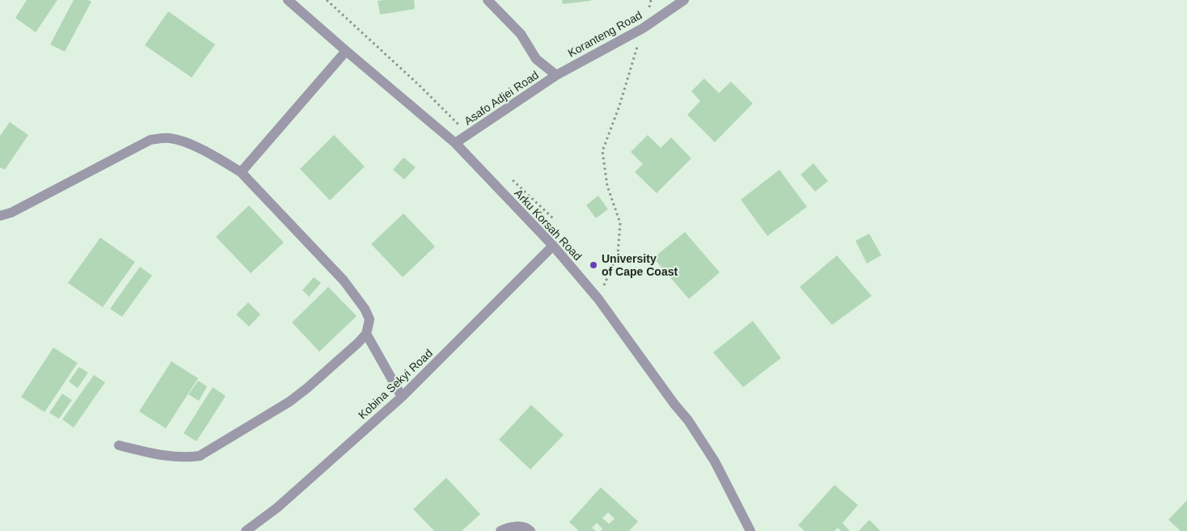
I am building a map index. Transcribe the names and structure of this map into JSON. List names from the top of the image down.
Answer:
{
  "streets": {
    "street": [
      "Koranteng Road",
      "Asafo Adjei Road",
      "Arku Korsah Road",
      "Kobina Sekyi Road"
    ]
  },
  "crossings": [
    ["Koranteng Road", "Asafo Adjei Road"],
    ["Asafo Adjei Road", "Arku Korsah Road"],
    ["Arku Korsah Road", "Kobina Sekyi Road"]
  ],
  "places": ["University of Cape Coast"]
}
